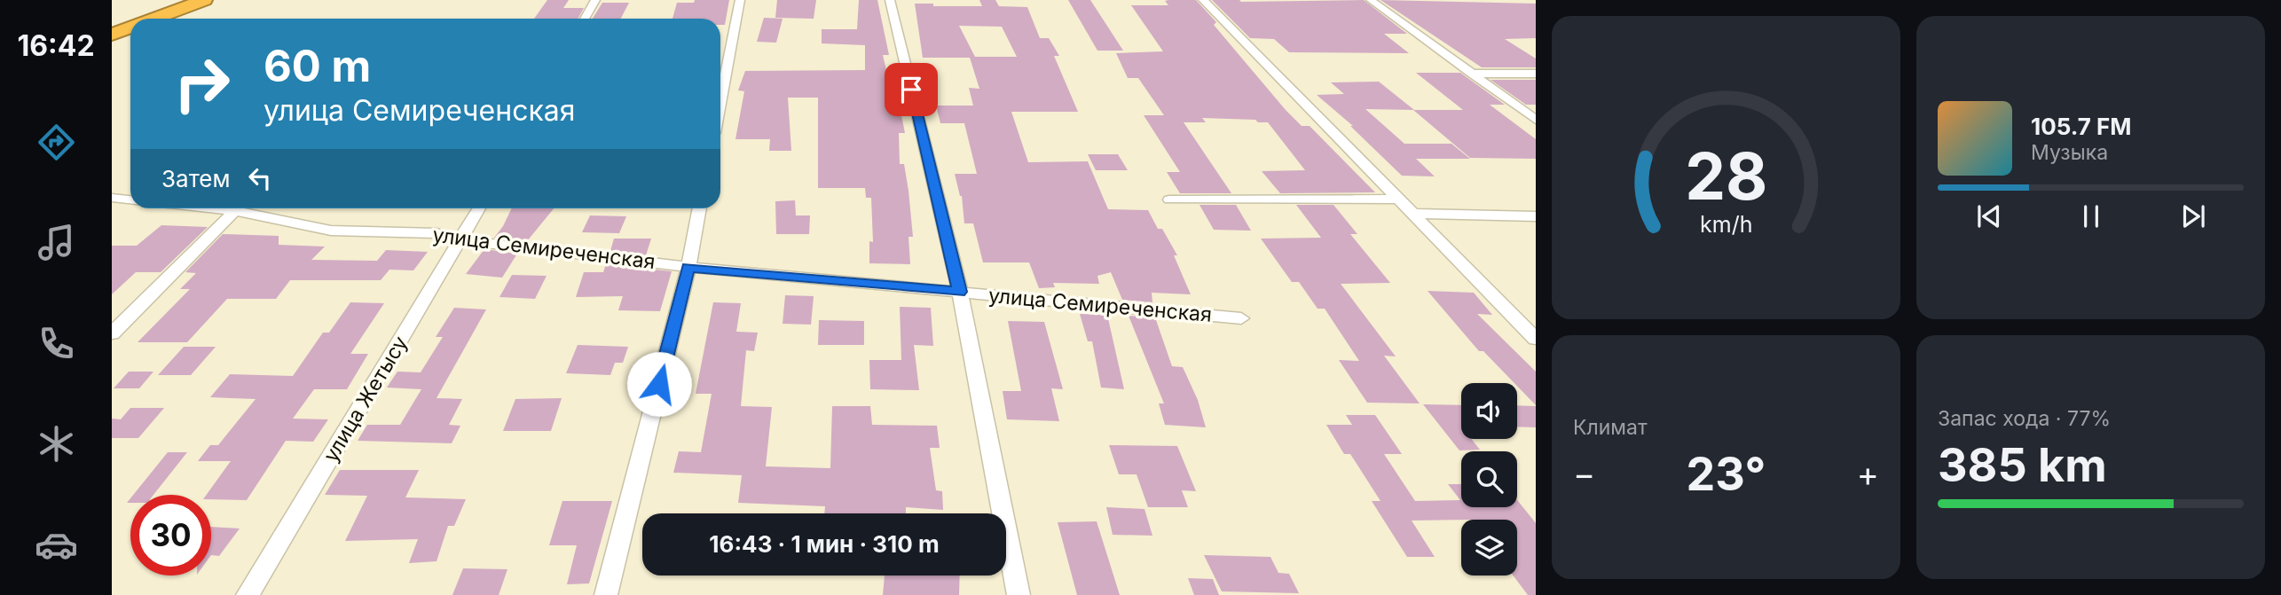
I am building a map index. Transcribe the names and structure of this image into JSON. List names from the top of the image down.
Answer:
{
  "streets": {
    "street": ["улица Семиреченская", "улица Жетысу"]
  },
  "crossings": [
    ["улица Семиреченская", "улица Жетысу"]
  ],
  "page": {
    "tabs": "16:42",
    "turn": ["60 m", "улица Семиреченская"],
    "song": ["105.7 FM", "Музыка"],
    "then": "Затем",
    "tile": [
      "Климат",
      ["Запас хода · 77%", "385 km"]
    ],
    "heat": ["−", "23°", "+"],
    "limit": "30",
    "trip": "16:43 · 1 мин · 310 m",
    "gauge": ["28", "km/h"]
  }
}
